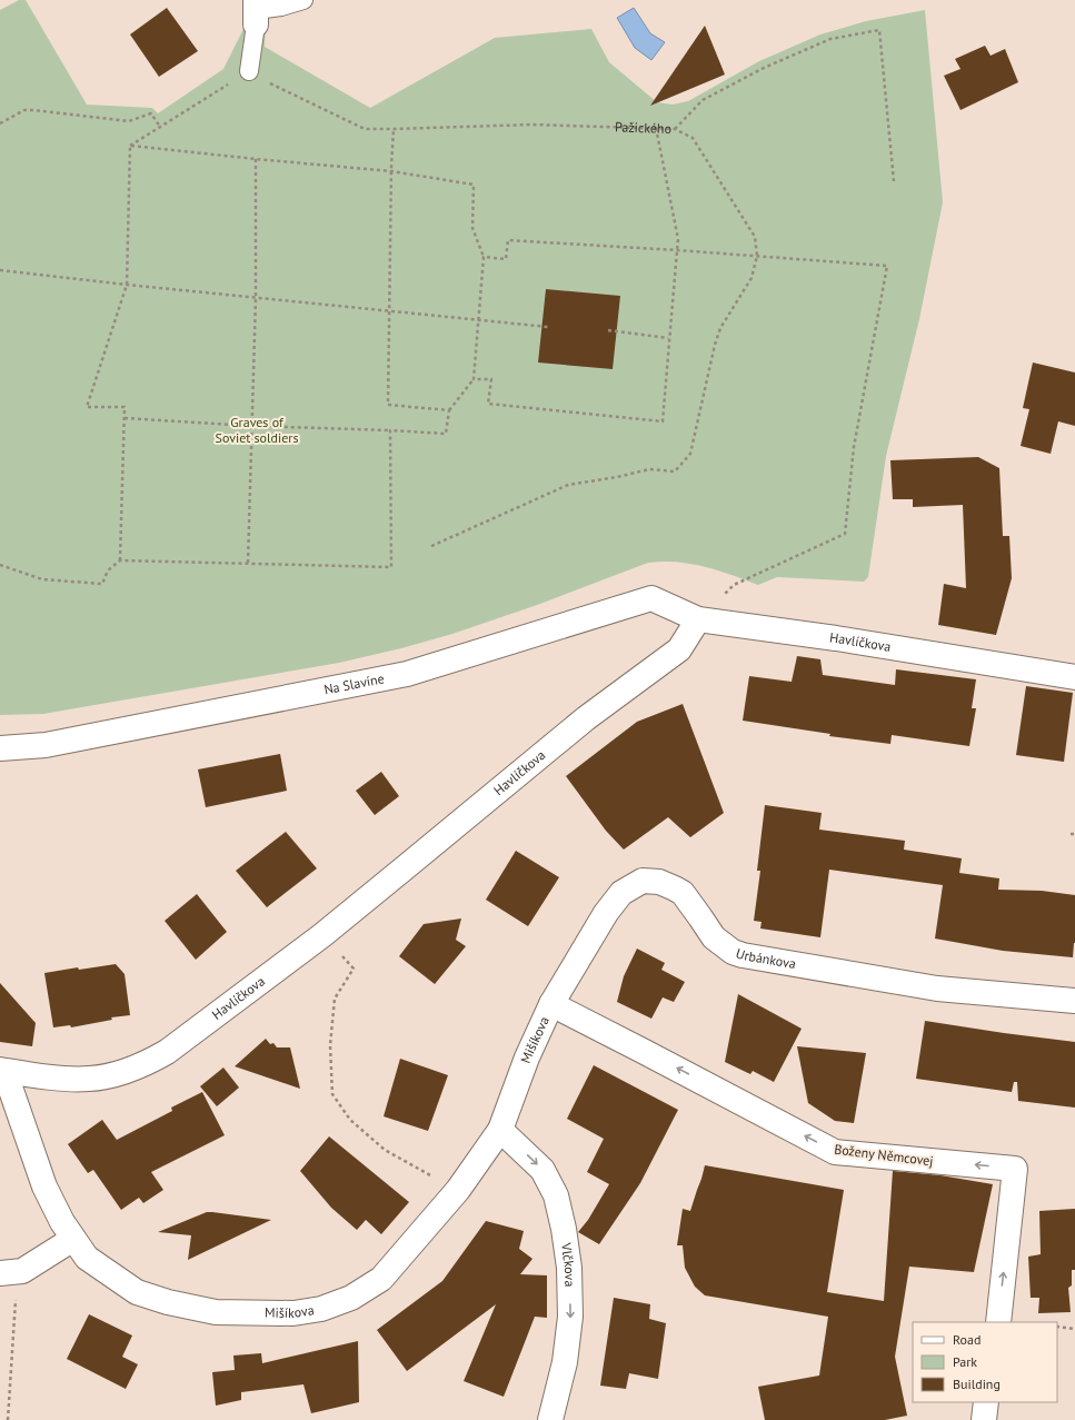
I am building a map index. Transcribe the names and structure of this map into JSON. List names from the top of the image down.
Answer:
{
  "streets": {
    "street": [
      "Havlíčkova",
      "Na Slavíne",
      "Urbánkova",
      "Mišíkova",
      "Boženy Němcovej",
      "Vlčkova"
    ],
    "path": ["Pažického"]
  },
  "crossings": [
    ["Havlíčkova", "Na Slavíne"],
    ["Havlíčkova", "Mišíkova"],
    ["Urbánkova", "Mišíkova"],
    ["Urbánkova", "Boženy Němcovej"],
    ["Mišíkova", "Boženy Němcovej"],
    ["Mišíkova", "Vlčkova"]
  ],
  "one_way": ["Boženy Němcovej", "Vlčkova"],
  "parks": ["Graves of Soviet soldiers"],
  "legend": ["Road", "Park", "Building"]
}
